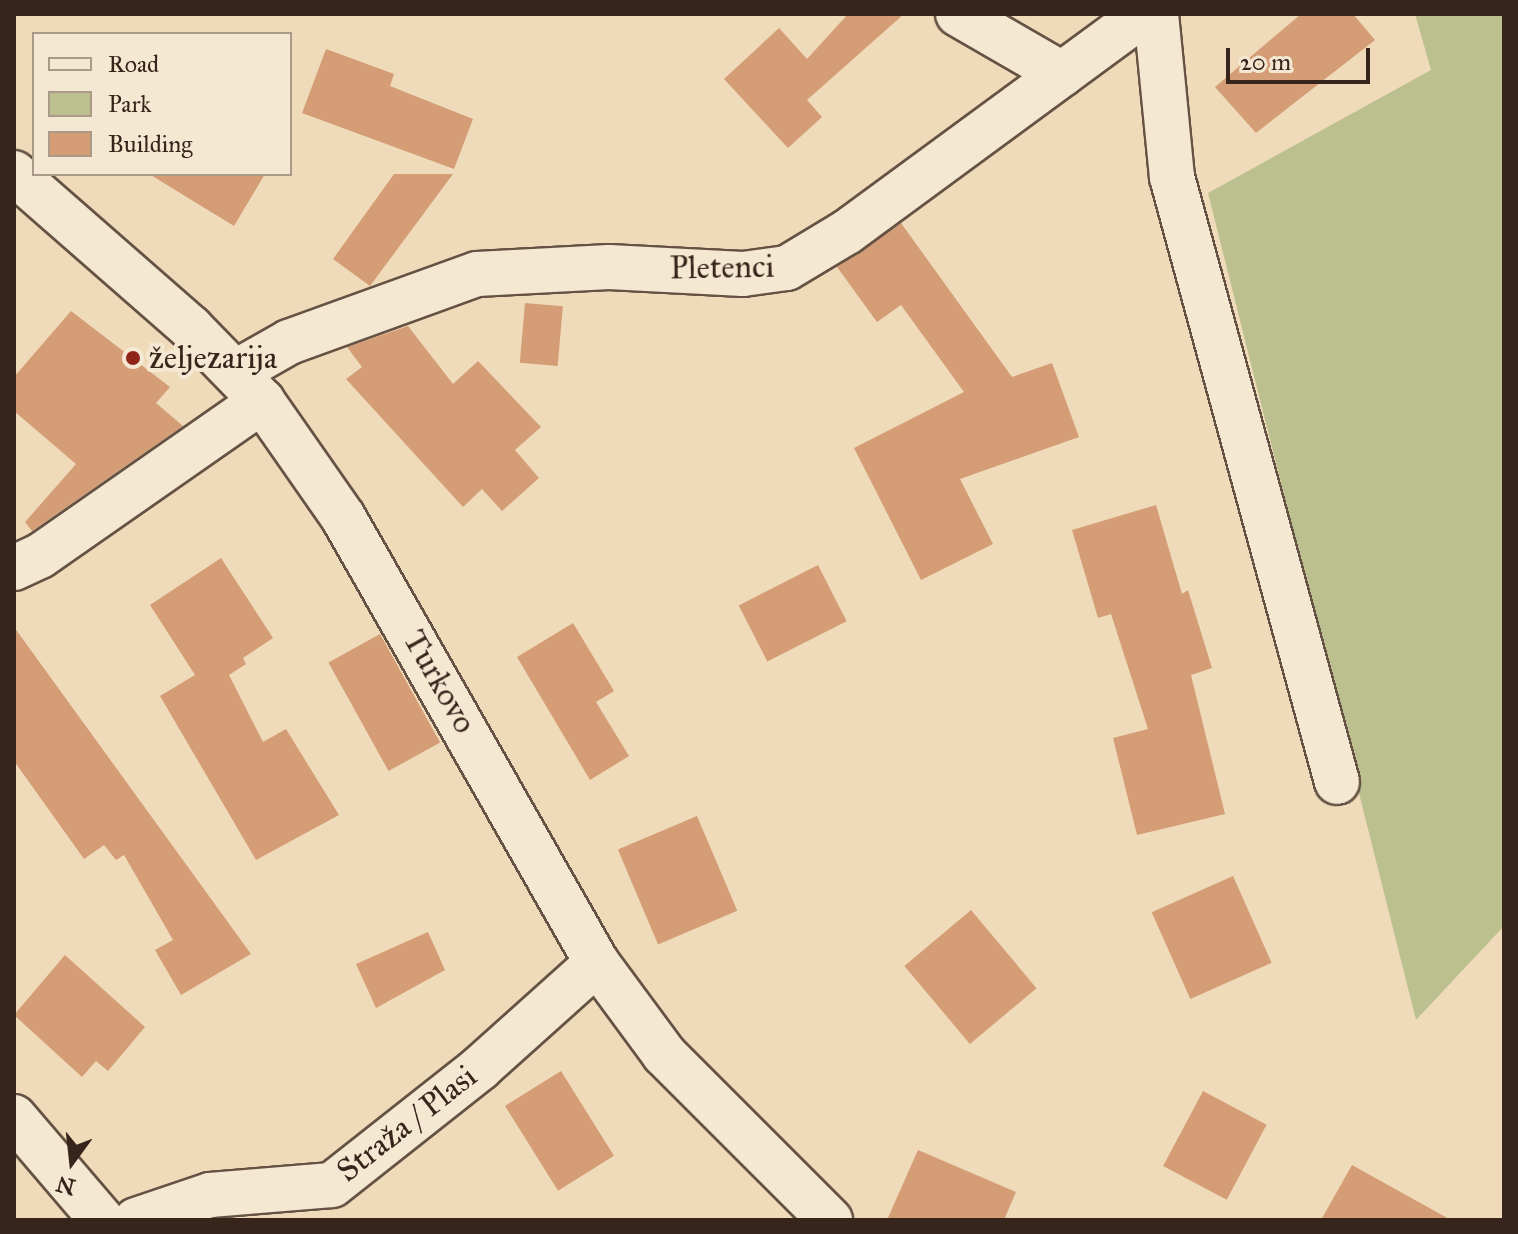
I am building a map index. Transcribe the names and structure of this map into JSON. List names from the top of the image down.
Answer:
{
  "streets": {
    "street": ["Pletenci", "Turkovo", "Straža / Plasi"]
  },
  "crossings": [
    ["Pletenci", "Turkovo"],
    ["Turkovo", "Straža / Plasi"]
  ],
  "places": ["željezarija"],
  "legend": ["Road", "Park", "Building"],
  "scale_bar": "20 m",
  "north": "bottom"
}
